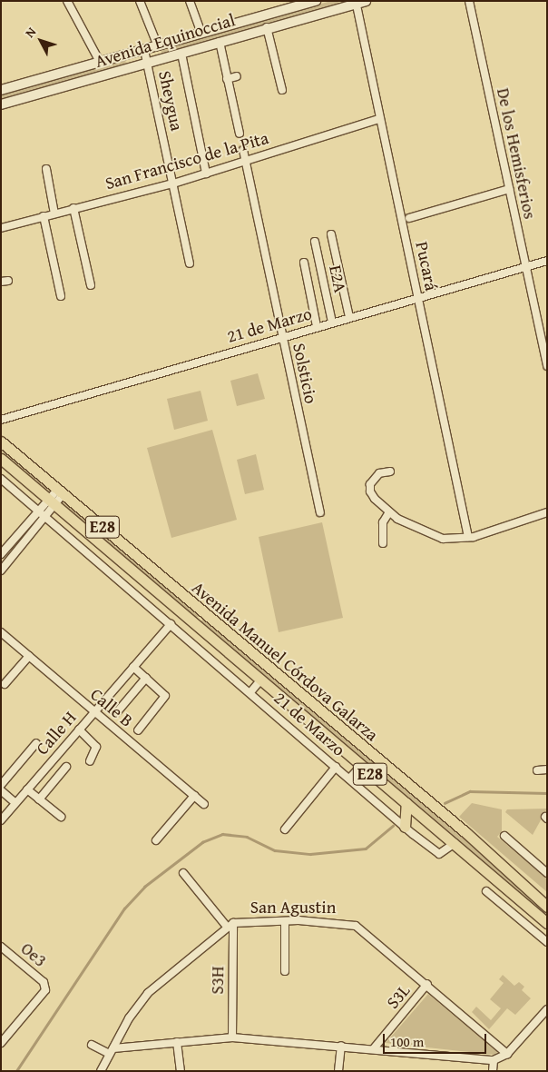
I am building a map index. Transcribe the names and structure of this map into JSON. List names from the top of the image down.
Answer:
{
  "streets": {
    "main road": ["Avenida Equinoccial", "E28", "Avenida Manuel Córdova Galarza"],
    "street": [
      "Sheygua",
      "De los Hemisferios",
      "San Francisco de la Pita",
      "Pucará",
      "E2A",
      "21 de Marzo",
      "Solsticio",
      "Calle B",
      "Calle H",
      "San Agustin",
      "Oe3",
      "S3H",
      "S3L"
    ]
  },
  "crossings": [
    ["Avenida Equinoccial", "Sheygua"],
    ["Avenida Equinoccial", "Pucará"],
    ["Sheygua", "San Francisco de la Pita"],
    ["De los Hemisferios", "21 de Marzo"],
    ["San Francisco de la Pita", "Pucará"],
    ["San Francisco de la Pita", "Solsticio"],
    ["Pucará", "21 de Marzo"],
    ["E2A", "21 de Marzo"],
    ["21 de Marzo", "Solsticio"],
    ["21 de Marzo", "Avenida Manuel Córdova Galarza"],
    ["21 de Marzo", "Calle H"],
    ["Calle B", "Calle H"],
    ["San Agustin", "S3H"],
    ["San Agustin", "S3L"]
  ],
  "scale_bar": "100 m",
  "north": "top left"
}
